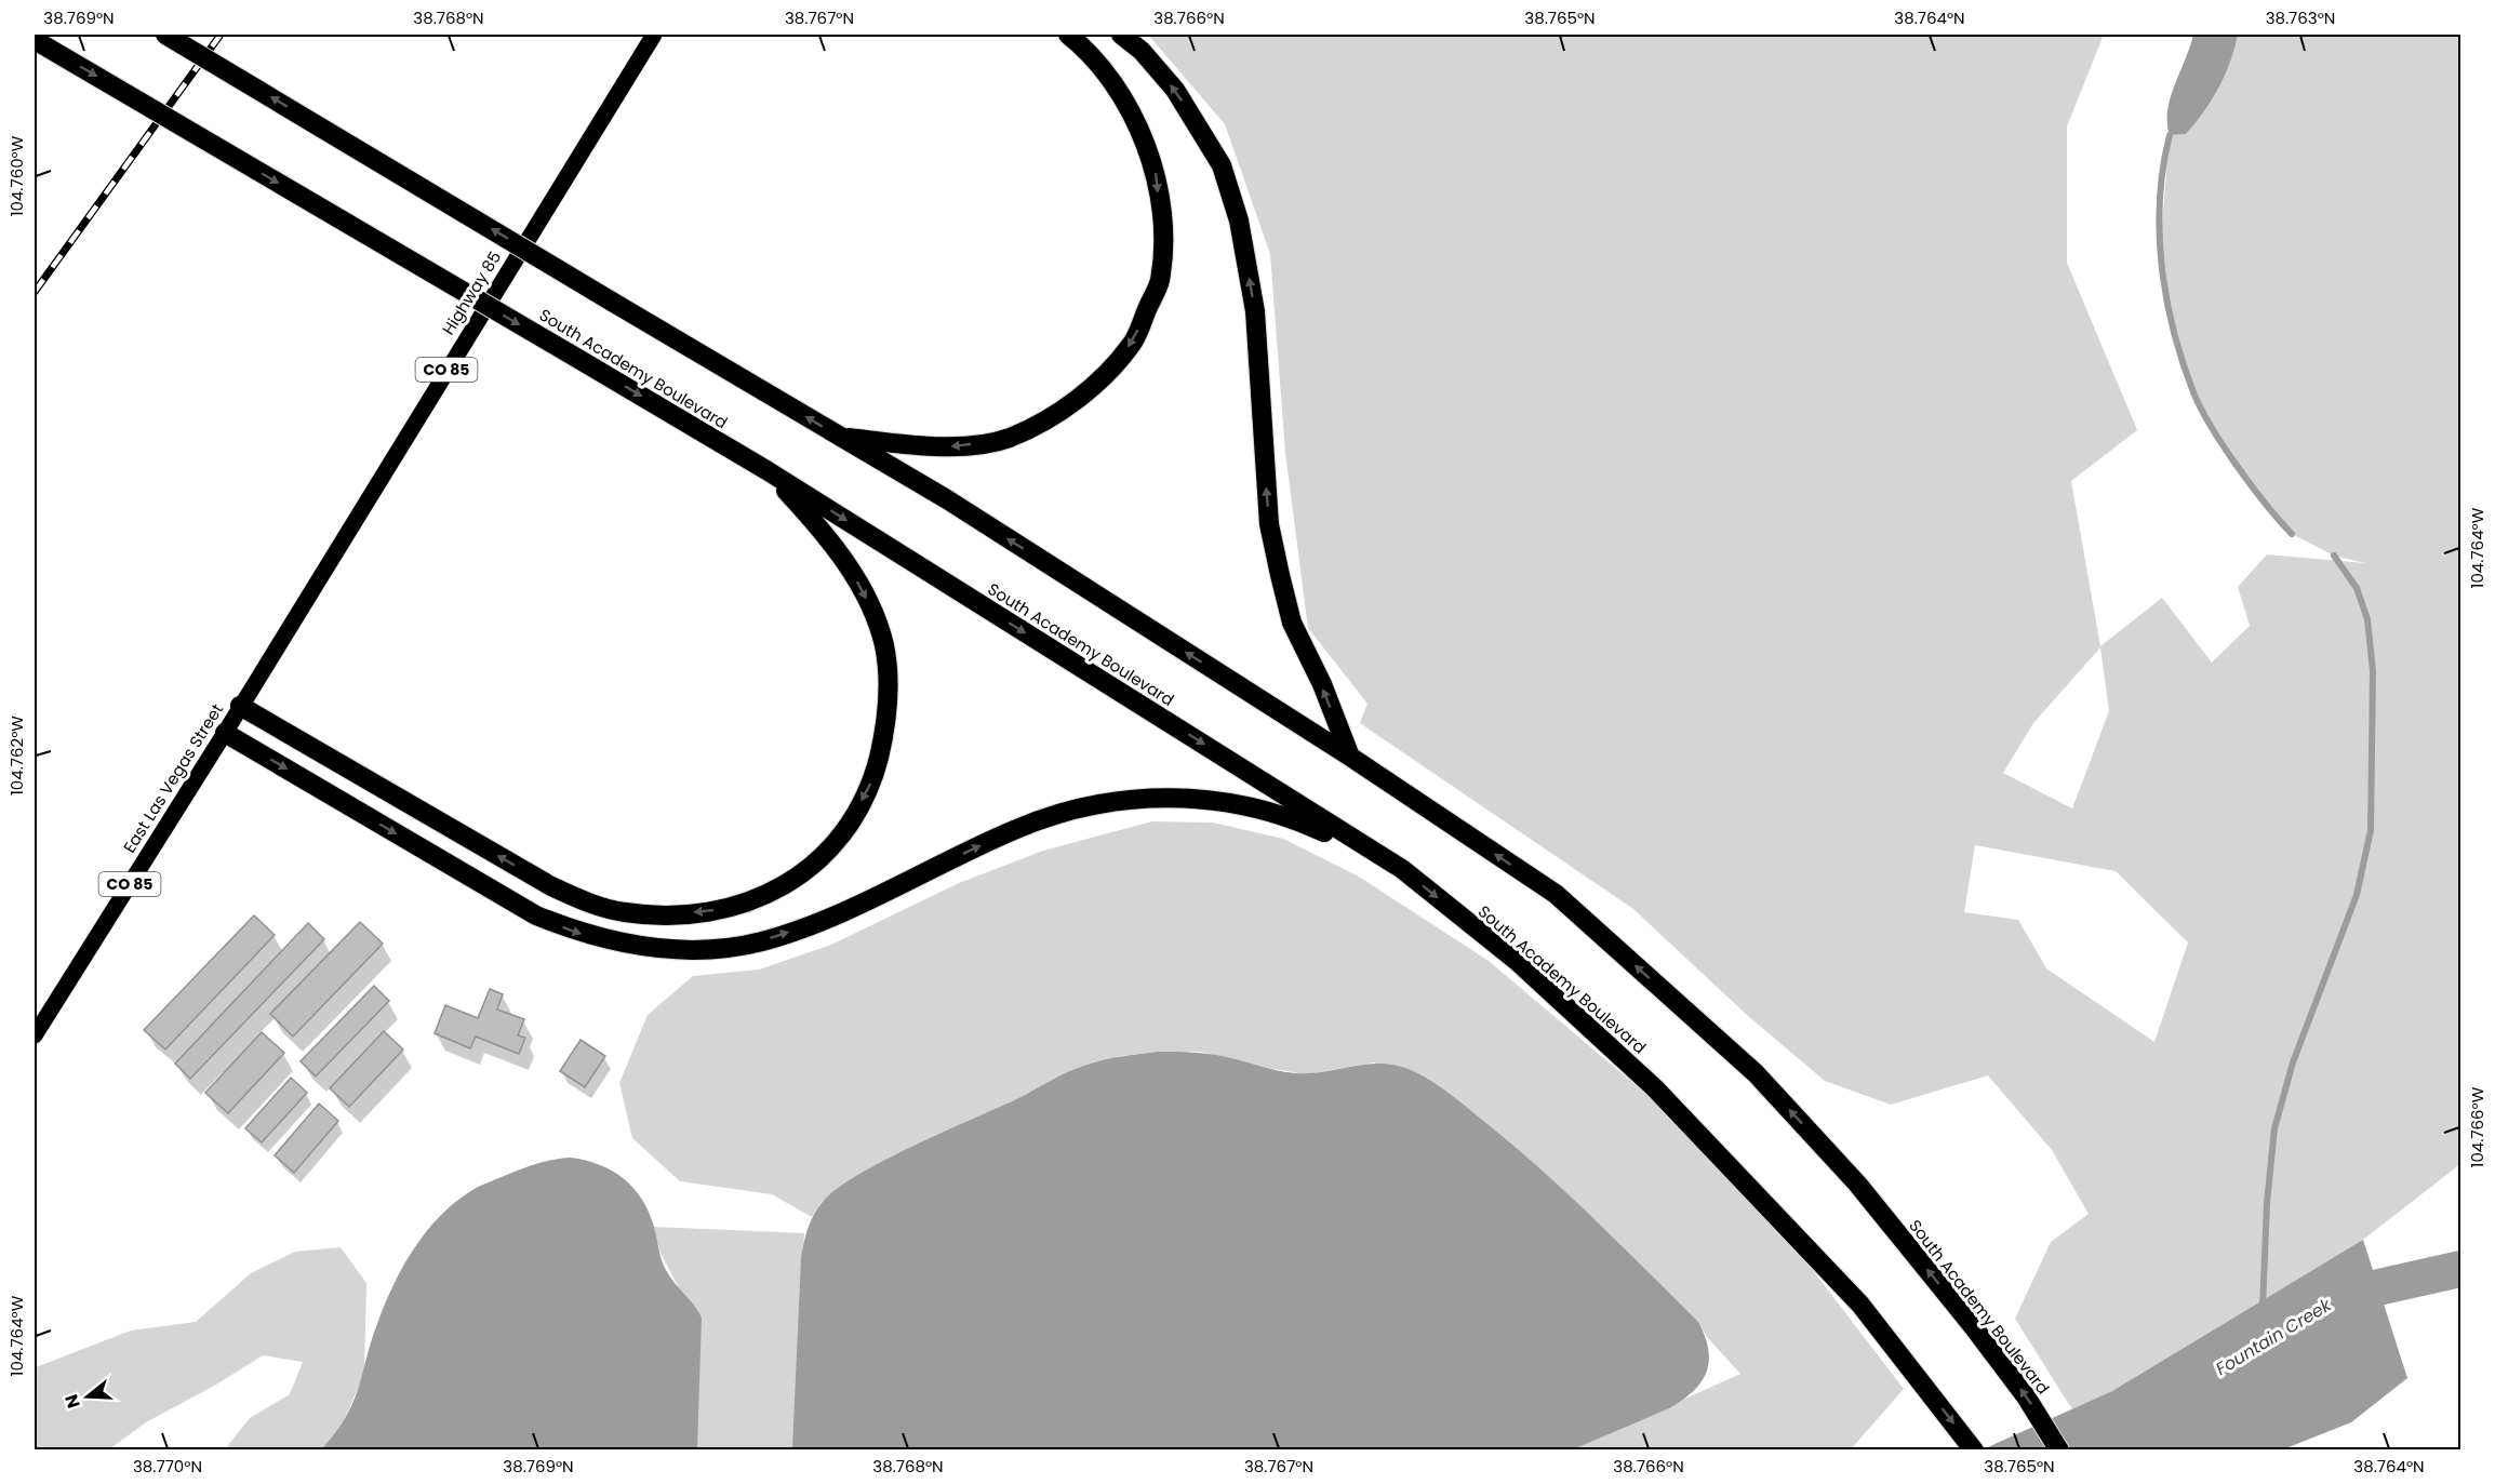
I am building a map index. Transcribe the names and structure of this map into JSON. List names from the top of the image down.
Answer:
{
  "streets": {
    "highway": ["South Academy Boulevard"],
    "main road": ["Highway 85", "CO 85", "East Las Vegas Street"]
  },
  "crossings": [
    ["Highway 85", "East Las Vegas Street"]
  ],
  "water": ["Fountain Creek"],
  "north": "left",
  "coordinates": [
    "38.769°N",
    "38.768°N",
    "38.767°N",
    "38.766°N",
    "38.765°N",
    "38.764°N",
    "38.763°N",
    "104.760°W",
    "104.764°W",
    "104.762°W",
    "104.766°W",
    "38.770°N"
  ]
}
